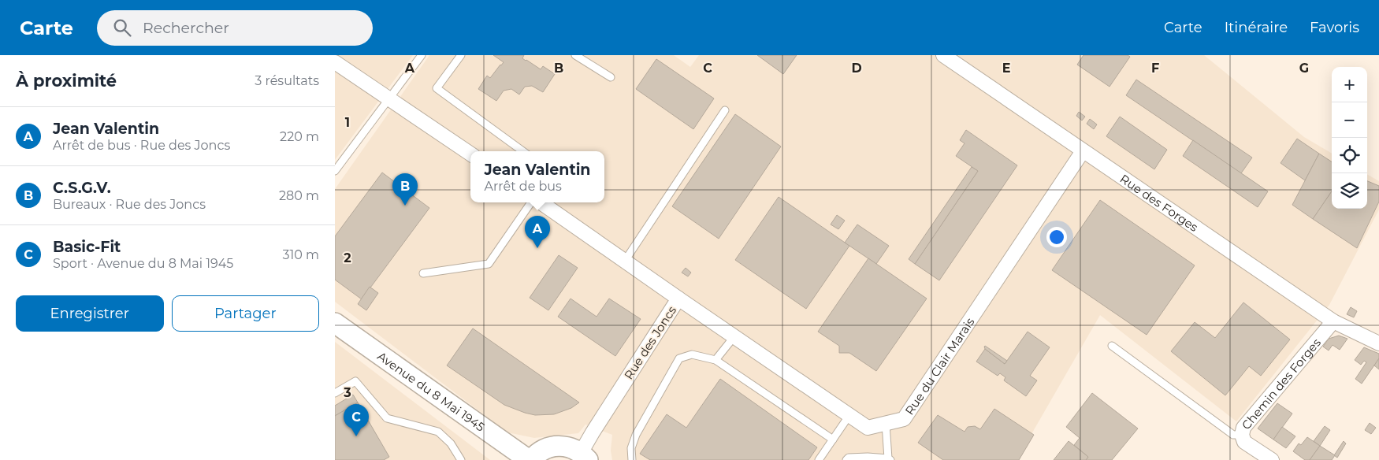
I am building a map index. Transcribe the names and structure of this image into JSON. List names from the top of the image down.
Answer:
{
  "streets": {
    "main road": ["Avenue du 8 Mai 1945"],
    "street": [
      "Rue des Forges",
      "Rue des Joncs",
      "Rue du Clair Marais",
      "Chemin des Forges"
    ]
  },
  "crossings": [
    ["Rue des Forges", "Rue du Clair Marais"],
    ["Rue des Forges", "Chemin des Forges"],
    ["Rue des Joncs", "Rue du Clair Marais"]
  ],
  "page": {
    "header": "Carte",
    "search": "Rechercher",
    "nav": ["Carte", "Itinéraire", "Favoris"],
    "heading": ["À proximité", "3 résultats"],
    "map_buttons": ["+", "−"],
    "list": [
      {
        "mark": "A",
        "name": "Jean Valentin",
        "note": "Arrêt de bus · Rue des Joncs",
        "value": "220 m"
      },
      {
        "mark": "B",
        "name": "C.S.G.V.",
        "note": "Bureaux · Rue des Joncs",
        "value": "280 m"
      },
      {
        "mark": "C",
        "name": "Basic-Fit",
        "note": "Sport · Avenue du 8 Mai 1945",
        "value": "310 m"
      }
    ],
    "popup": ["Jean Valentin", "Arrêt de bus"],
    "pins": ["B", "A", "C"],
    "buttons": ["Enregistrer", "Partager"]
  },
  "grid": {
    "columns": [
      "A",
      "B",
      "C",
      "D",
      "E",
      "F",
      "G"
    ],
    "rows": ["1", "2", "3"]
  }
}
